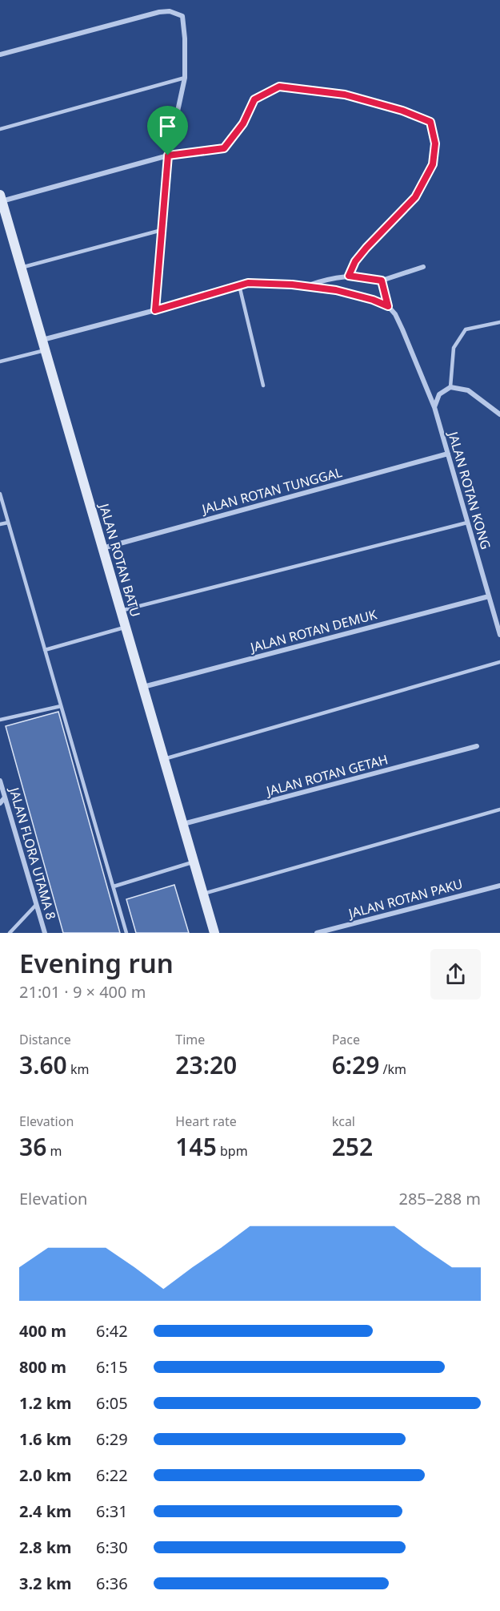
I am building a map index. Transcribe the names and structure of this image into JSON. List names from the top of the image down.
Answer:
{
  "streets": {
    "street": [
      "JALAN ROTAN TUNGGAL",
      "JALAN ROTAN KONG",
      "JALAN ROTAN BATU",
      "JALAN ROTAN DEMUK",
      "JALAN ROTAN GETAH",
      "JALAN FLORA UTAMA 8",
      "JALAN ROTAN PAKU"
    ]
  },
  "crossings": [
    ["JALAN ROTAN TUNGGAL", "JALAN ROTAN KONG"],
    ["JALAN ROTAN TUNGGAL", "JALAN ROTAN BATU"],
    ["JALAN ROTAN KONG", "JALAN ROTAN DEMUK"],
    ["JALAN ROTAN BATU", "JALAN ROTAN DEMUK"],
    ["JALAN ROTAN BATU", "JALAN ROTAN GETAH"]
  ],
  "page": {
    "heading": ["Evening run", "21:01 · 9 × 400 m"],
    "stats": [
      ["Distance", "3.60 km"],
      ["Time", "23:20"],
      ["Pace", "6:29 /km"],
      ["Elevation", "36 m"],
      ["Heart rate", "145 bpm"],
      ["kcal", "252"]
    ],
    "chart": ["Elevation", "285–288 m"],
    "list": [
      {
        "name": "400 m",
        "note": "6:42"
      },
      {
        "name": "800 m",
        "note": "6:15"
      },
      {
        "name": "1.2 km",
        "note": "6:05"
      },
      {
        "name": "1.6 km",
        "note": "6:29"
      },
      {
        "name": "2.0 km",
        "note": "6:22"
      },
      {
        "name": "2.4 km",
        "note": "6:31"
      },
      {
        "name": "2.8 km",
        "note": "6:30"
      },
      {
        "name": "3.2 km",
        "note": "6:36"
      }
    ]
  }
}
